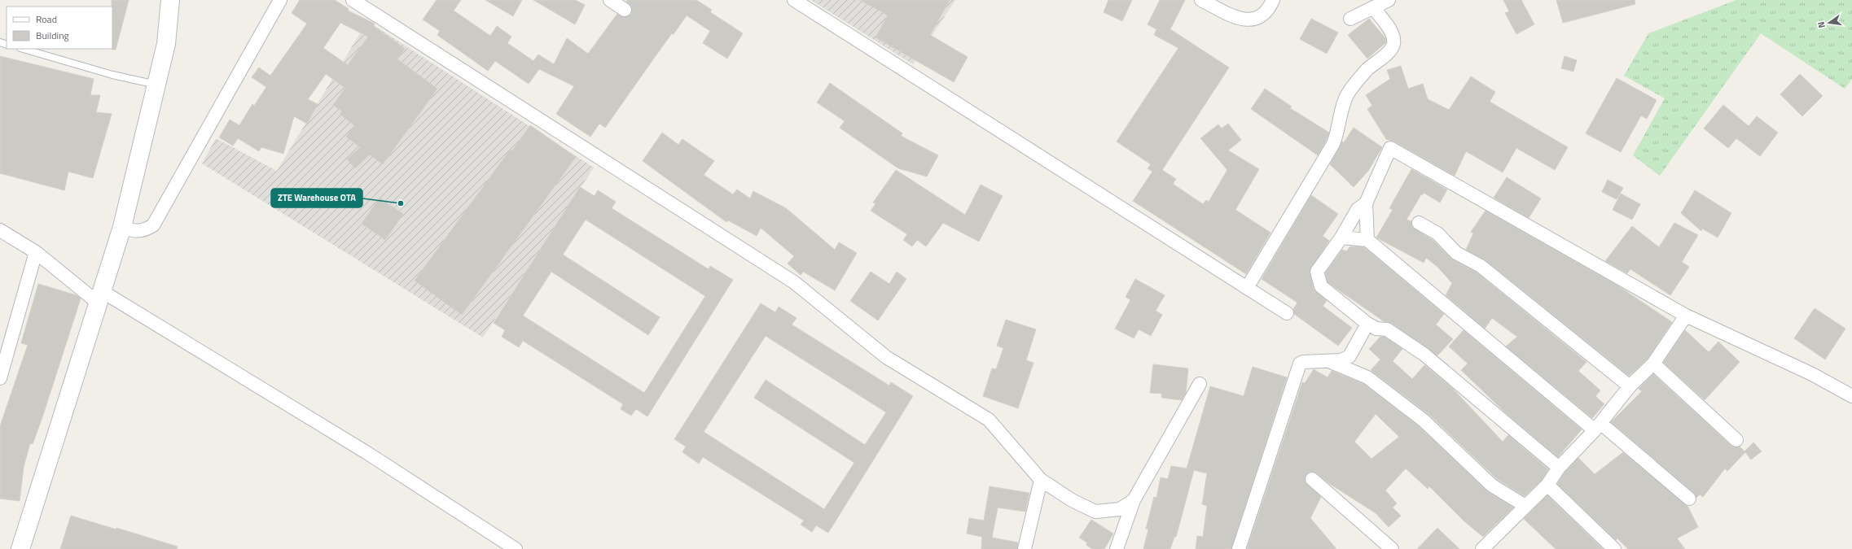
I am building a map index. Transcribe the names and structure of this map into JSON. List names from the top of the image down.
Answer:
{
  "places": ["ZTE Warehouse OTA"],
  "legend": ["Road", "Building"],
  "north": "left"
}
